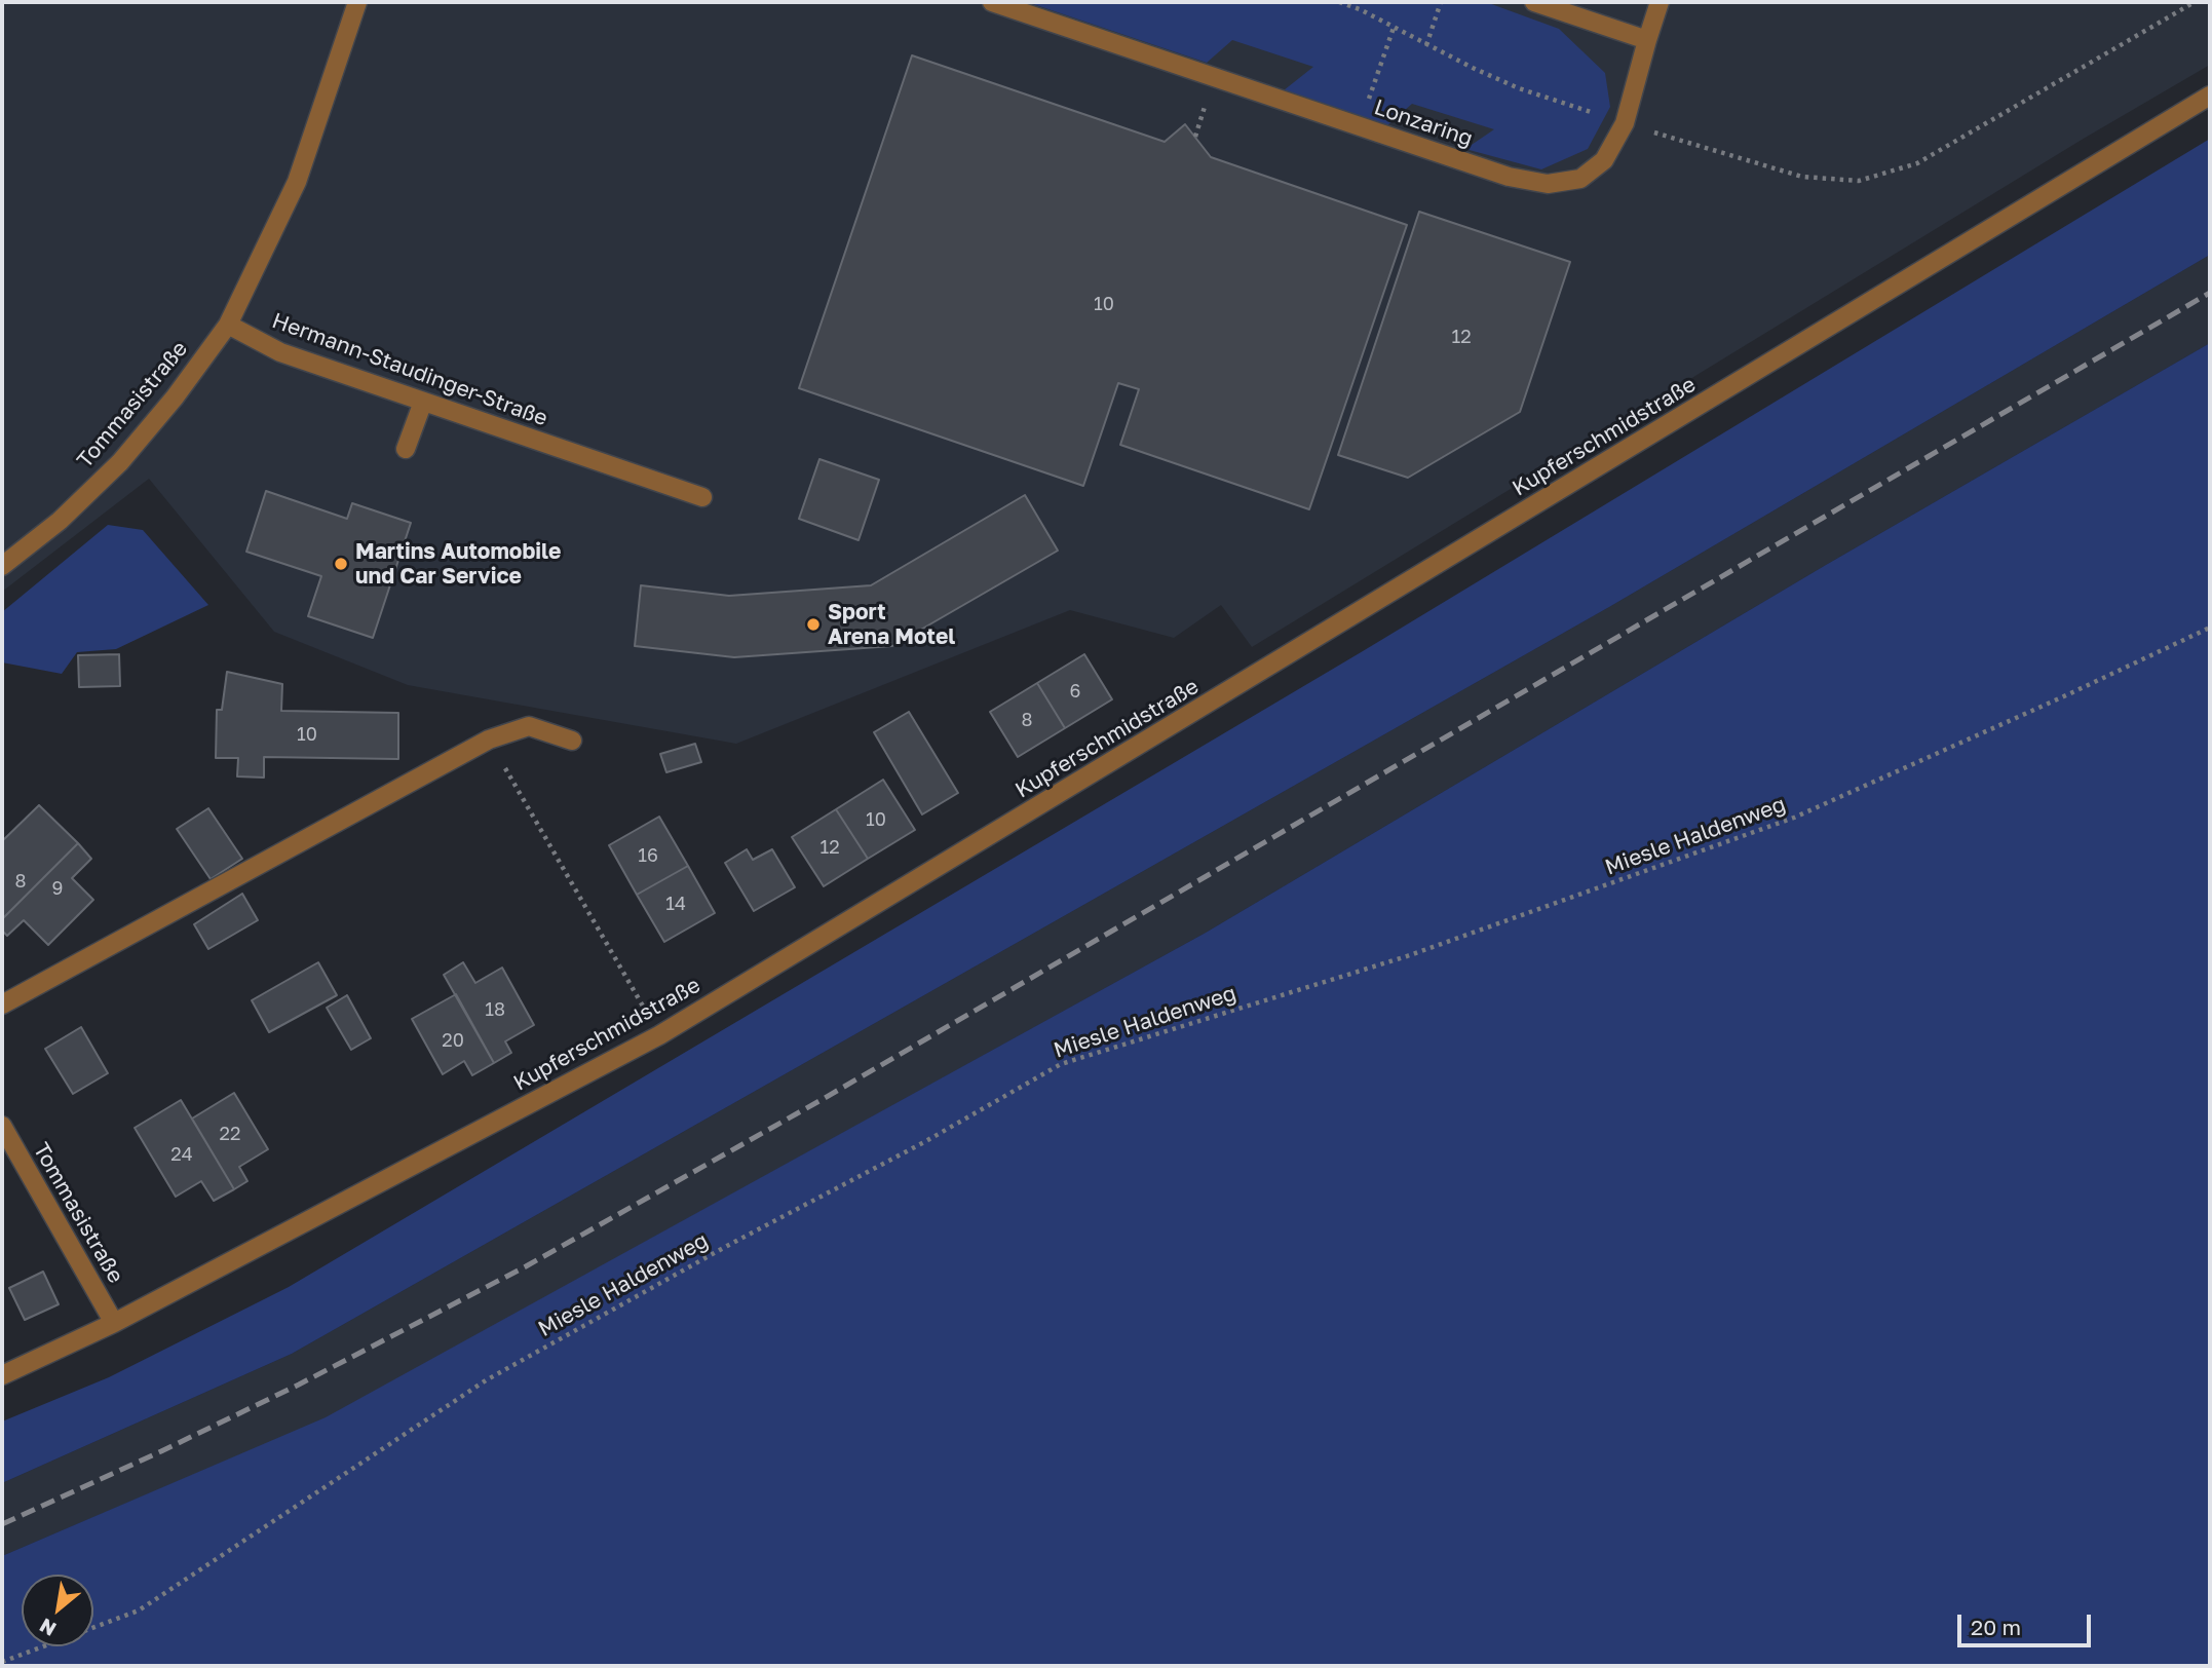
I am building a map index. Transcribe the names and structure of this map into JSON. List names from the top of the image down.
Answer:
{
  "streets": {
    "street": [
      "Lonzaring",
      "Hermann-Staudinger-Straße",
      "Tommasistraße",
      "Kupferschmidstraße"
    ],
    "path": ["Miesle Haldenweg"]
  },
  "crossings": [
    ["Hermann-Staudinger-Straße", "Tommasistraße"],
    ["Tommasistraße", "Kupferschmidstraße"]
  ],
  "places": ["Martins Automobile und Car Service", "Sport Arena Motel"],
  "house_numbers": [
    "10",
    "12",
    "6",
    "8",
    "10",
    "10",
    "12",
    "16",
    "8",
    "9",
    "14",
    "18",
    "20",
    "22",
    "24"
  ],
  "scale_bar": "20 m",
  "north": "bottom left"
}
